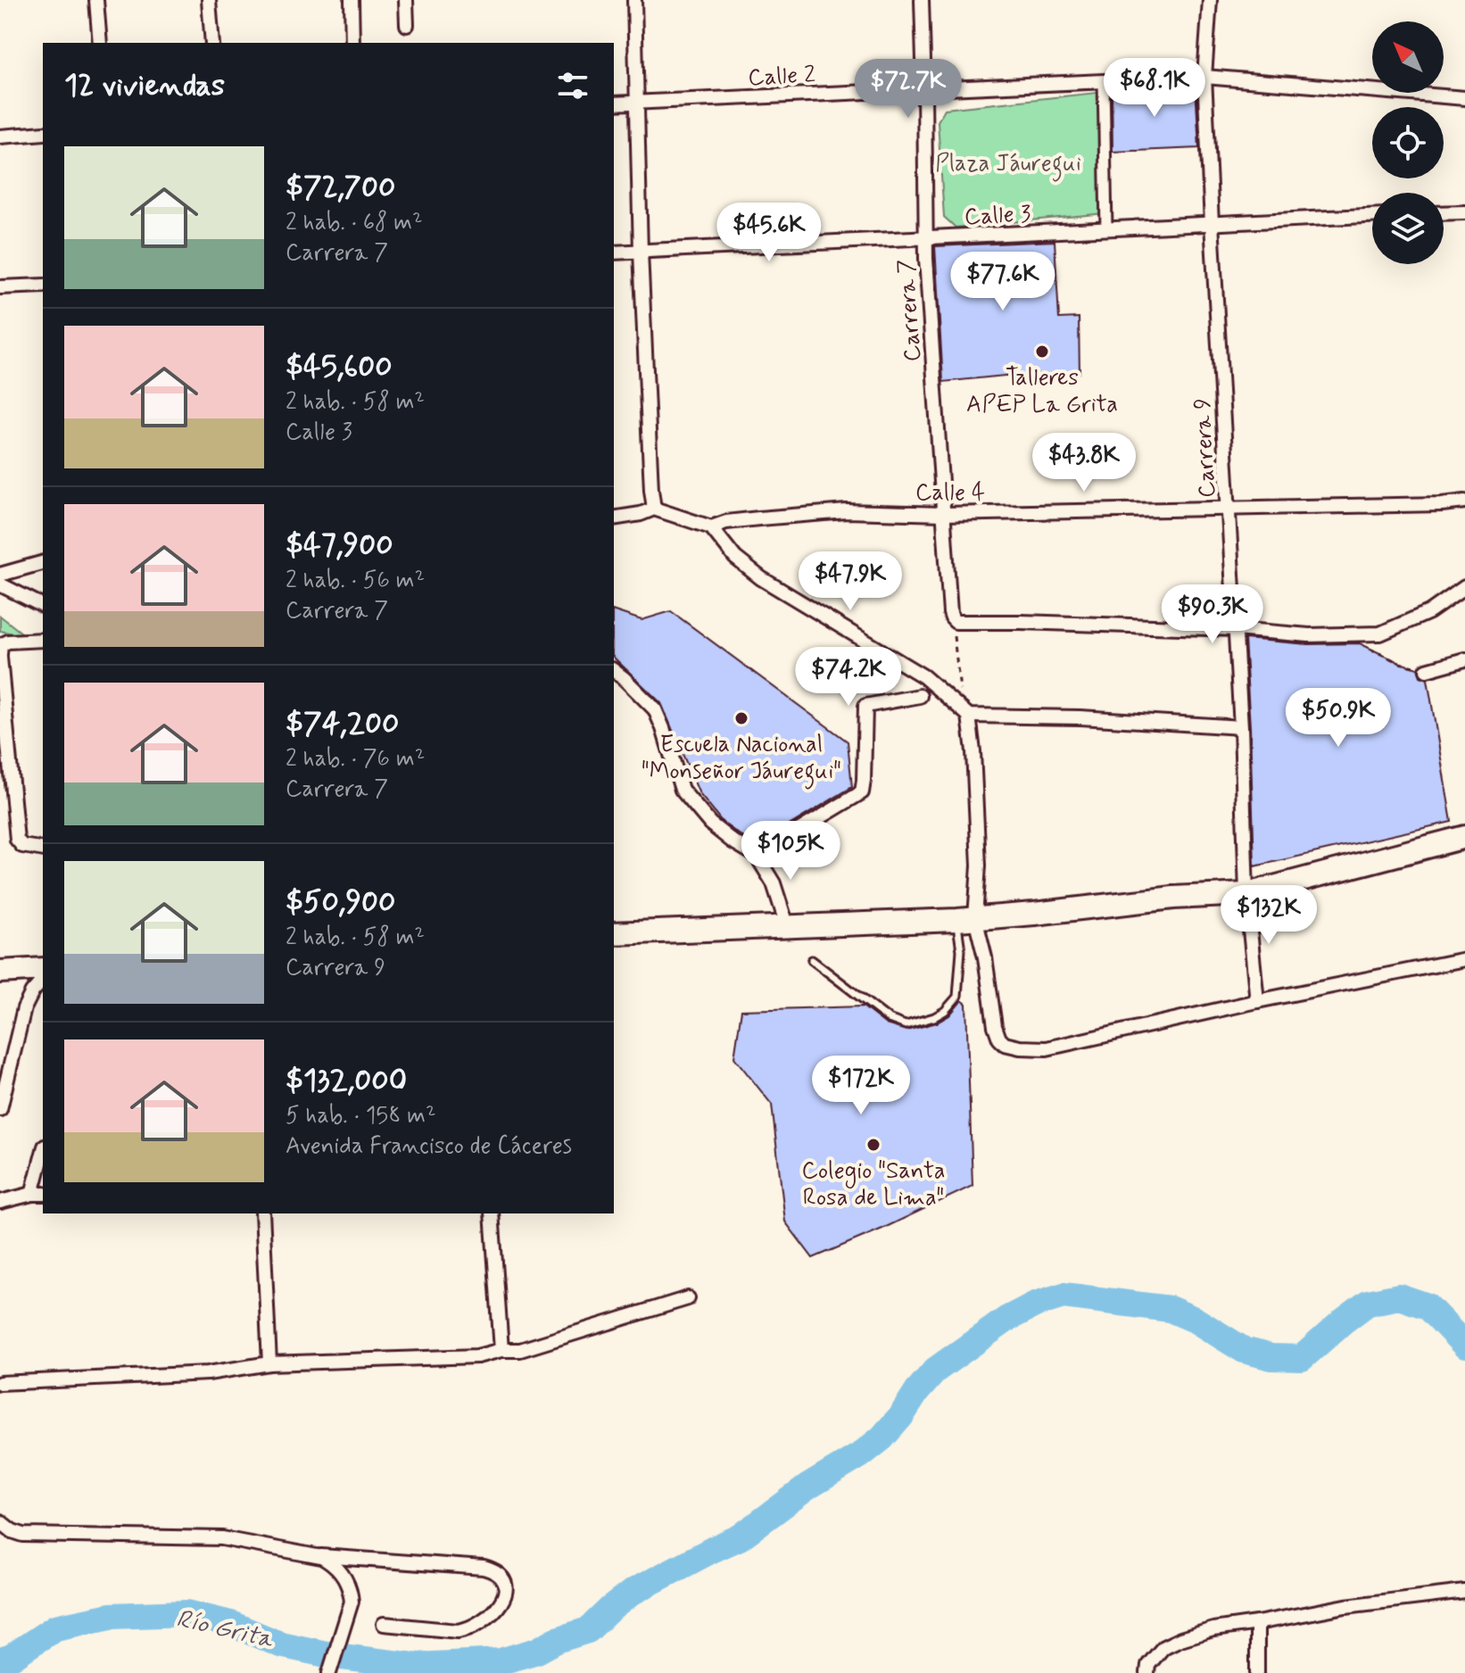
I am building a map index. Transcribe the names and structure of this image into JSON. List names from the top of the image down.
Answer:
{
  "streets": {
    "street": [
      "Calle 2",
      "Calle 3",
      "Carrera 7",
      "Carrera 9",
      "Calle 4"
    ]
  },
  "crossings": [
    ["Calle 2", "Carrera 7"],
    ["Calle 2", "Carrera 9"],
    ["Calle 3", "Carrera 7"],
    ["Calle 3", "Carrera 9"],
    ["Carrera 7", "Calle 4"],
    ["Carrera 9", "Calle 4"]
  ],
  "water": ["Río Grita"],
  "parks": ["Plaza Jáuregui"],
  "places": ["Talleres APEP La Grita", "Escuela Nacional \"Monseñor Jáuregui\"", "Colegio \"Santa Rosa de Lima\""],
  "north": "top left",
  "page": {
    "heading": "12 viviendas",
    "price": [
      "$68.1K",
      "$72.7K",
      "$45.6K",
      "$77.6K",
      "$43.8K",
      "$47.9K",
      "$90.3K",
      "$74.2K",
      "$50.9K",
      "$105K",
      "$132K",
      "$172K"
    ],
    "list": [
      {
        "name": "$72,700",
        "note": "2 hab. · 68 m² · Carrera 7"
      },
      {
        "name": "$45,600",
        "note": "2 hab. · 58 m² · Calle 3"
      },
      {
        "name": "$47,900",
        "note": "2 hab. · 56 m² · Carrera 7"
      },
      {
        "name": "$74,200",
        "note": "2 hab. · 76 m² · Carrera 7"
      },
      {
        "name": "$50,900",
        "note": "2 hab. · 58 m² · Carrera 9"
      },
      {
        "name": "$132,000",
        "note": "5 hab. · 158 m² · Avenida Francisco de Cáceres"
      }
    ]
  }
}
